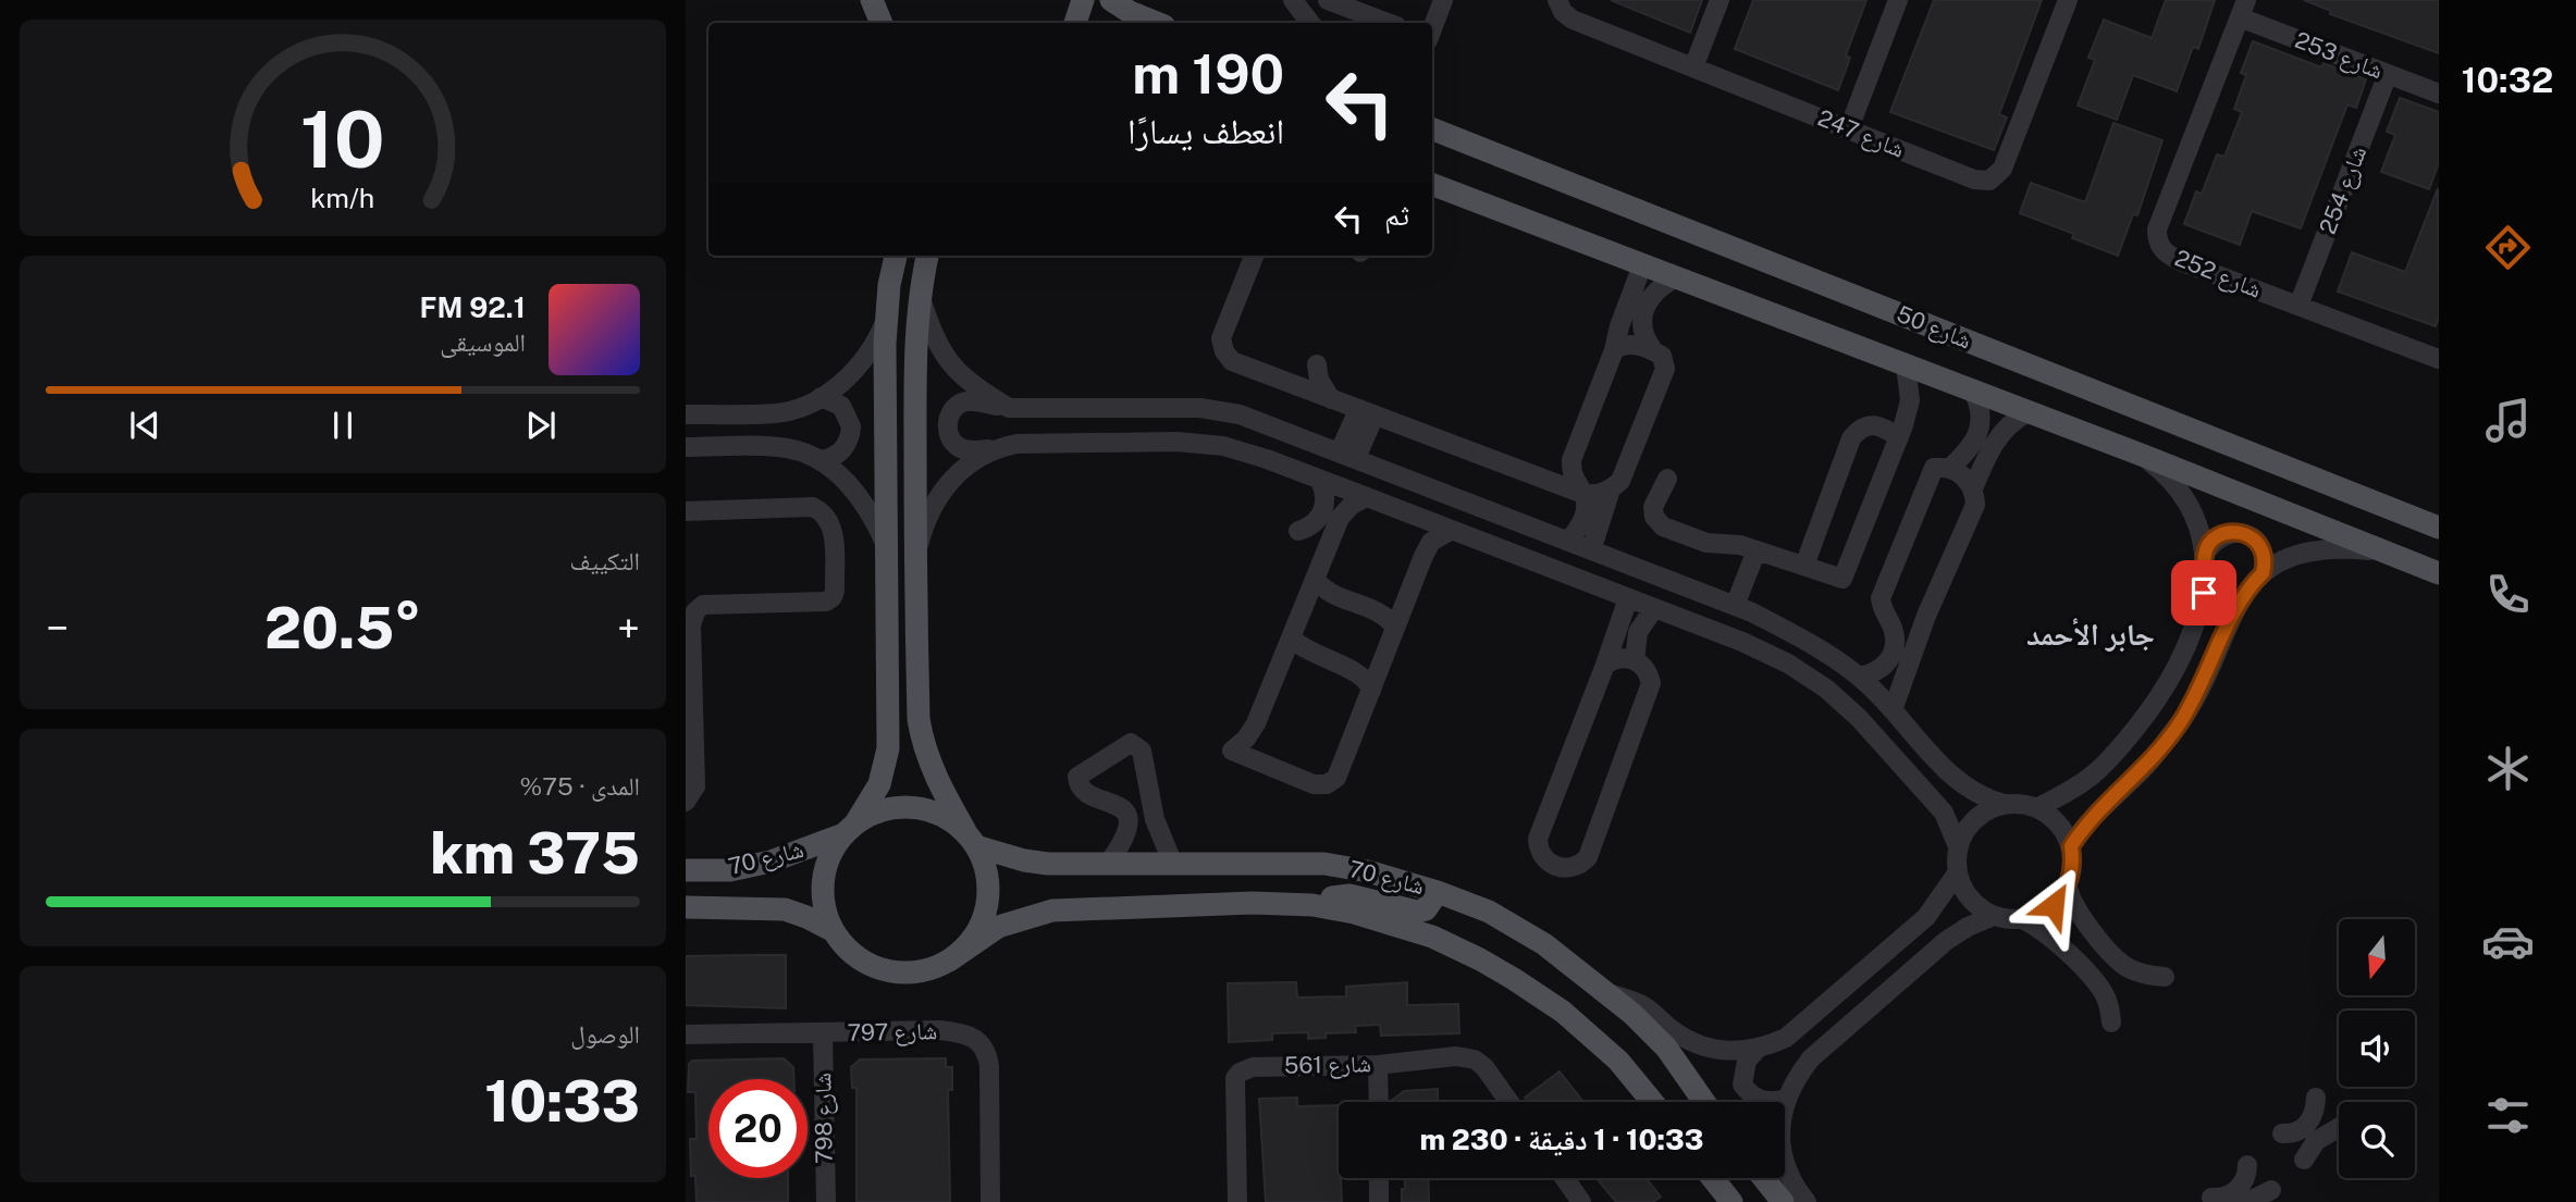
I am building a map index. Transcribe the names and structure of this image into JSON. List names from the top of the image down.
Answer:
{
  "streets": {
    "main road": ["شارع 50", "شارع 70"],
    "street": [
      "شارع 253",
      "شارع 247",
      "شارع 254",
      "شارع 252",
      "شارع 797",
      "شارع 561",
      "شارع 798"
    ]
  },
  "crossings": [
    ["شارع 253", "شارع 254"],
    ["شارع 253", "شارع 252"],
    ["شارع 254", "شارع 252"],
    ["شارع 797", "شارع 798"]
  ],
  "districts": ["جابر الأحمد"],
  "north": "bottom",
  "page": {
    "tabs": "10:32",
    "turn": ["190 m", "انعطف يسارًا"],
    "then": "ثم",
    "song": ["92.1 FM", "الموسيقى"],
    "tile": [
      "التكييف",
      ["المدى · 75%", "375 km"],
      ["الوصول", "10:33"]
    ],
    "heat": ["−", "20.5°", "+"],
    "limit": "20",
    "trip": "10:33 · 1 دقيقة · 230 m",
    "gauge": ["10", "km/h"]
  }
}
